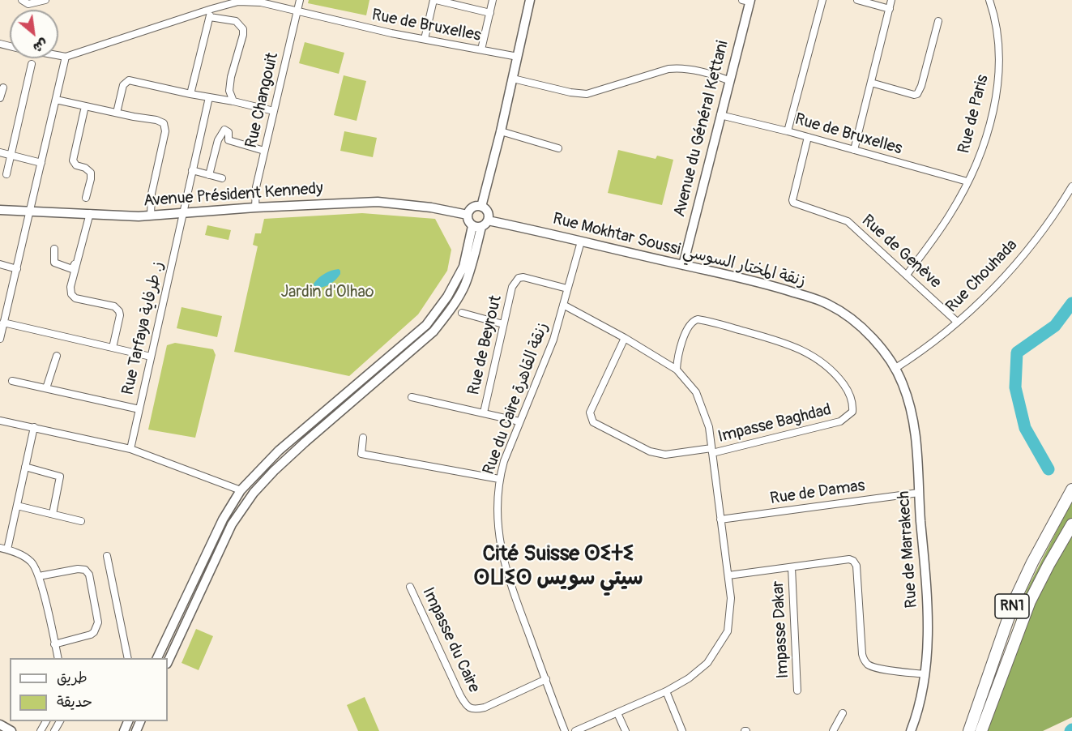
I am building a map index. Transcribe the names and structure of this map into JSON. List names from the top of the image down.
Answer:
{
  "streets": {
    "highway": ["RN1"],
    "street": [
      "Rue de Bruxelles",
      "Rue Changouit",
      "Rue de Paris",
      "Avenue du Général Kettani",
      "Avenue Président Kennedy",
      "Rue Mokhtar Soussi زنقة المختار السوسي",
      "Rue de Genève",
      "Rue Chouhada",
      "Rue Tarfaya ز. طرفاية",
      "Rue de Beyrout",
      "Rue du Caire زنقة القاهرة",
      "Impasse Baghdad",
      "Rue de Damas",
      "Rue de Marrakech",
      "Impasse Dakar",
      "Impasse du Caire"
    ]
  },
  "crossings": [
    ["Rue de Bruxelles", "Rue Changouit"],
    ["Rue de Bruxelles", "Rue de Paris"],
    ["Rue de Bruxelles", "Avenue du Général Kettani"],
    ["Rue de Bruxelles", "Rue de Genève"],
    ["Rue Changouit", "Avenue Président Kennedy"],
    ["Rue de Paris", "Rue de Genève"],
    ["Avenue du Général Kettani", "Rue Mokhtar Soussi زنقة المختار السوسي"],
    ["Avenue Président Kennedy", "Rue Mokhtar Soussi زنقة المختار السوسي"],
    ["Avenue Président Kennedy", "Rue Tarfaya ز. طرفاية"],
    ["Rue Mokhtar Soussi زنقة المختار السوسي", "Rue Chouhada"],
    ["Rue Mokhtar Soussi زنقة المختار السوسي", "Rue du Caire زنقة القاهرة"],
    ["Rue Mokhtar Soussi زنقة المختار السوسي", "Rue de Marrakech"],
    ["Rue de Genève", "Rue Chouhada"],
    ["Rue Chouhada", "Rue de Marrakech"],
    ["Rue de Beyrout", "Rue du Caire زنقة القاهرة"],
    ["Rue du Caire زنقة القاهرة", "Impasse du Caire"],
    ["Rue de Damas", "Rue de Marrakech"]
  ],
  "districts": ["Cité Suisse ⵙⵉⵜⵉ ⵙⵡⵉⵙ سيتي سويس"],
  "parks": ["Jardin d'Olhao"],
  "legend": ["طريق", "حديقة"],
  "north": "bottom right"
}
